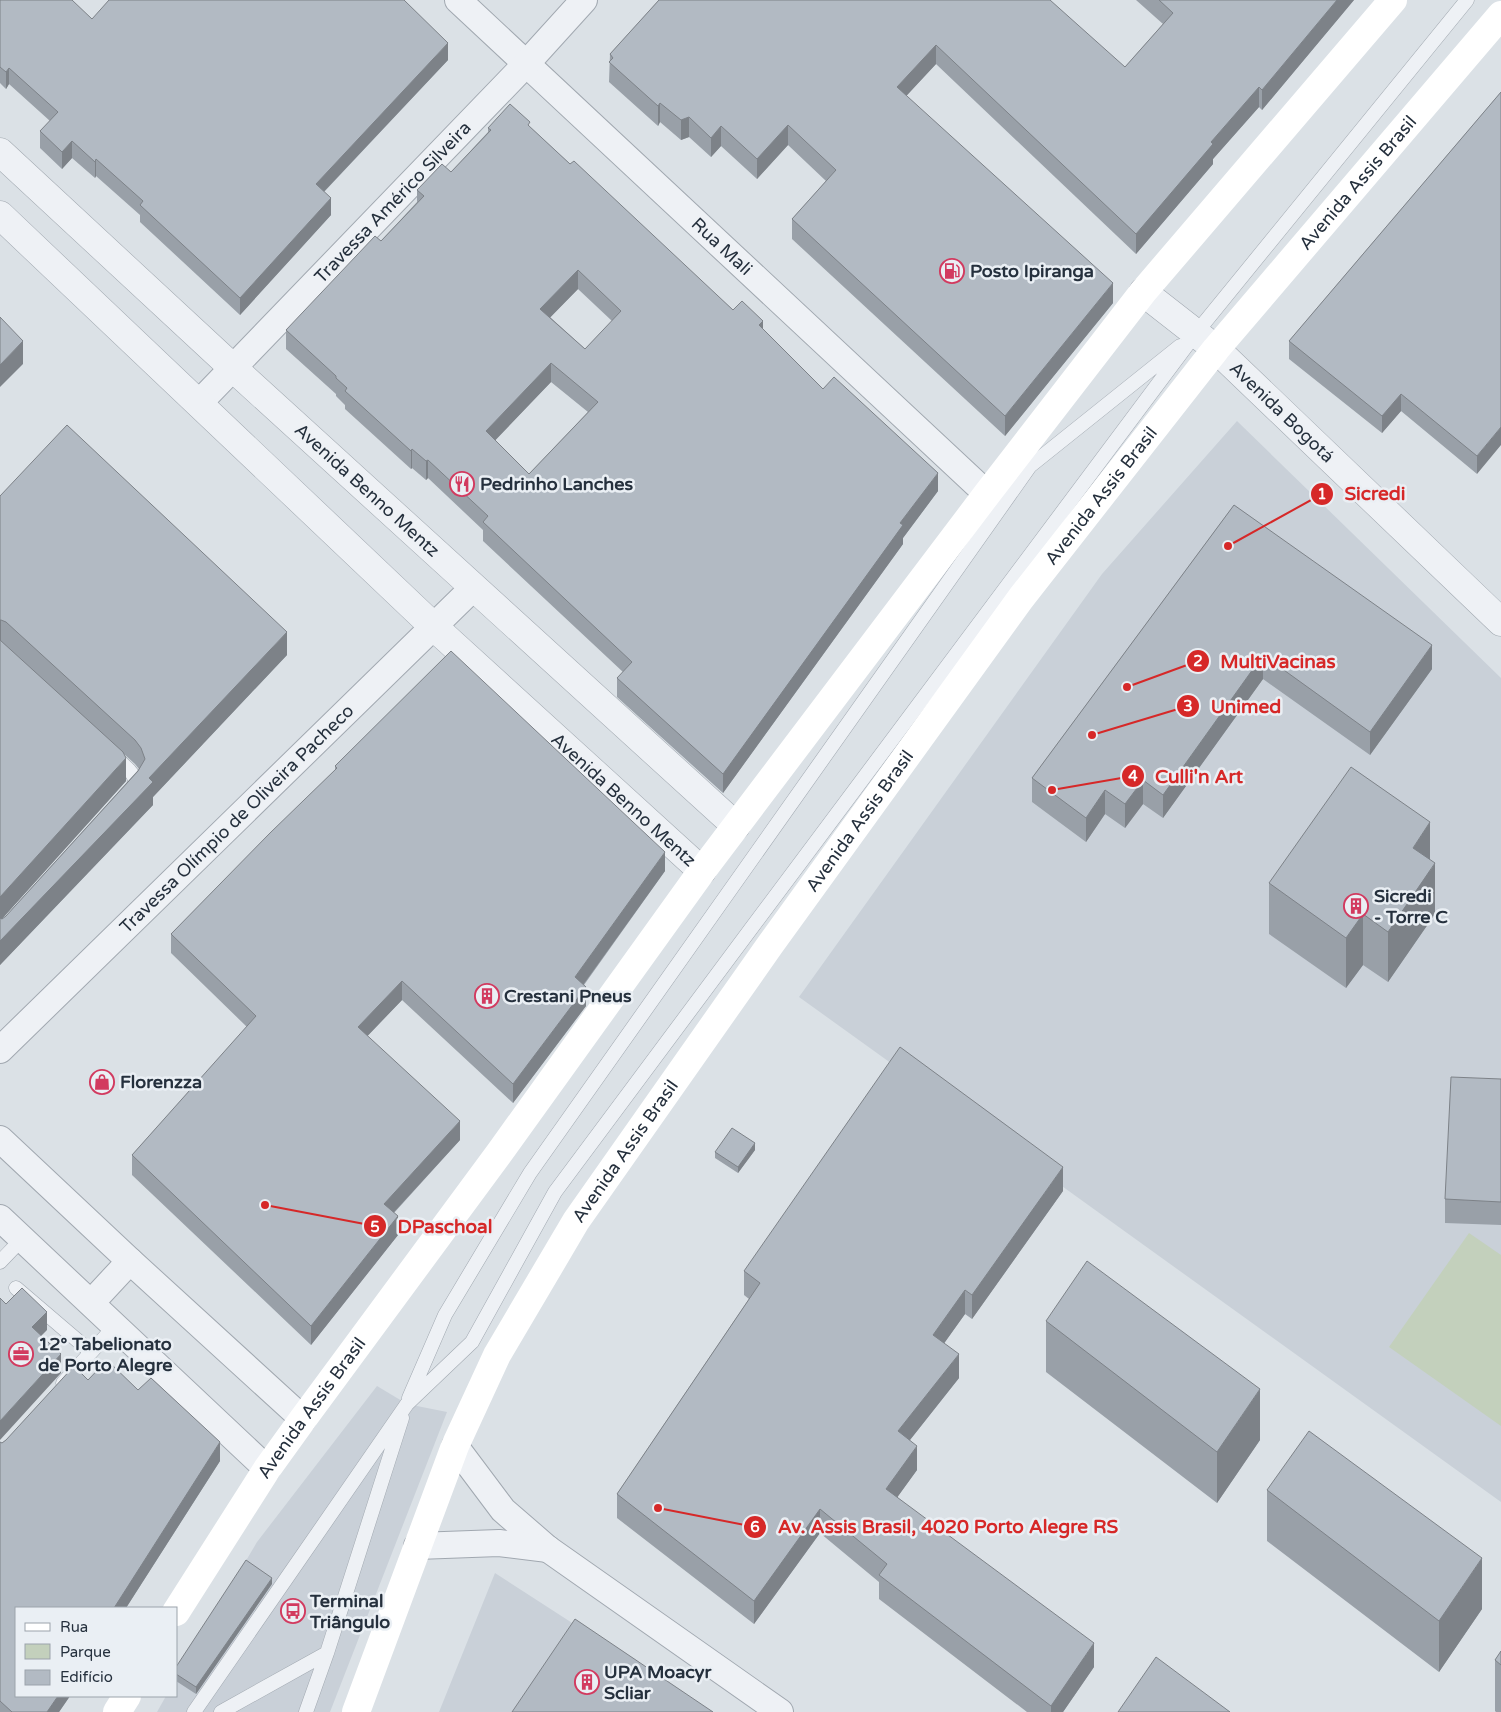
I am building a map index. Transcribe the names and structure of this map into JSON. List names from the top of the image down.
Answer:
{
  "streets": {
    "main road": ["Avenida Assis Brasil"],
    "street": [
      "Travessa Américo Silveira",
      "Rua Mali",
      "Avenida Bogotá",
      "Avenida Benno Mentz",
      "Travessa Olímpio de Oliveira Pacheco"
    ]
  },
  "crossings": [
    ["Avenida Assis Brasil", "Rua Mali"],
    ["Avenida Assis Brasil", "Avenida Bogotá"],
    ["Avenida Assis Brasil", "Avenida Benno Mentz"],
    ["Travessa Américo Silveira", "Rua Mali"],
    ["Travessa Américo Silveira", "Avenida Benno Mentz"],
    ["Avenida Benno Mentz", "Travessa Olímpio de Oliveira Pacheco"]
  ],
  "places": {
    "fuel station": ["Posto Ipiranga"],
    "restaurant": ["Pedrinho Lanches"],
    "other": [
      "Sicredi",
      "MultiVacinas",
      "Unimed",
      "Culli'n Art",
      "DPaschoal",
      "Av. Assis Brasil, 4020 Porto Alegre RS"
    ],
    "building": ["Sicredi - Torre C", "Crestani Pneus", "UPA Moacyr Scliar"],
    "shop": ["Florenzza"],
    "office": ["12° Tabelionato de Porto Alegre"],
    "bus stop": ["Terminal Triângulo"]
  },
  "legend": ["Rua", "Parque", "Edifício"]
}
